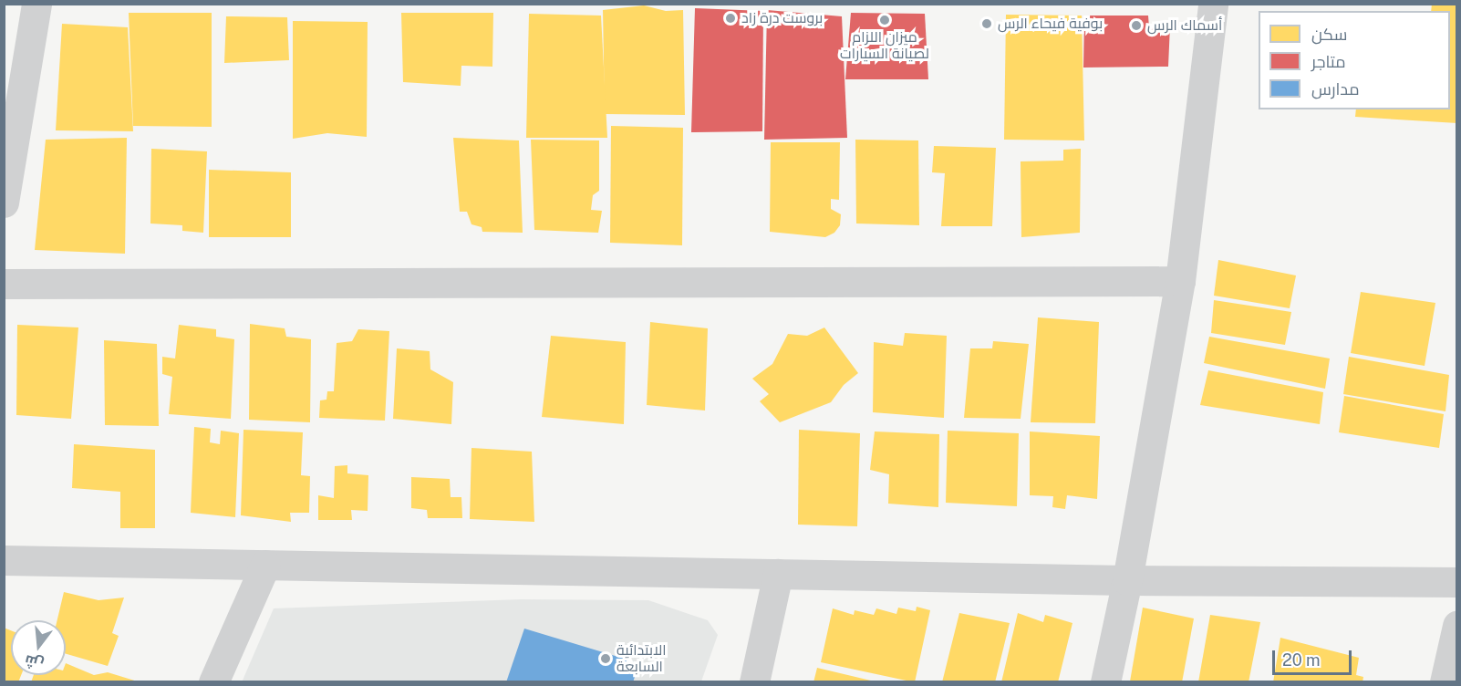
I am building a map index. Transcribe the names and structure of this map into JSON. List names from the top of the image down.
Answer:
{
  "places": [
    "بروست درة زاد",
    "ميزان اللزام لصيانة السيارات",
    "بوفية فيحاء الرس",
    "أسماك الرس",
    "الابتدائية السابعة"
  ],
  "legend": ["سكن", "متاجر", "مدارس"],
  "scale_bar": "20 m",
  "north": "bottom"
}
